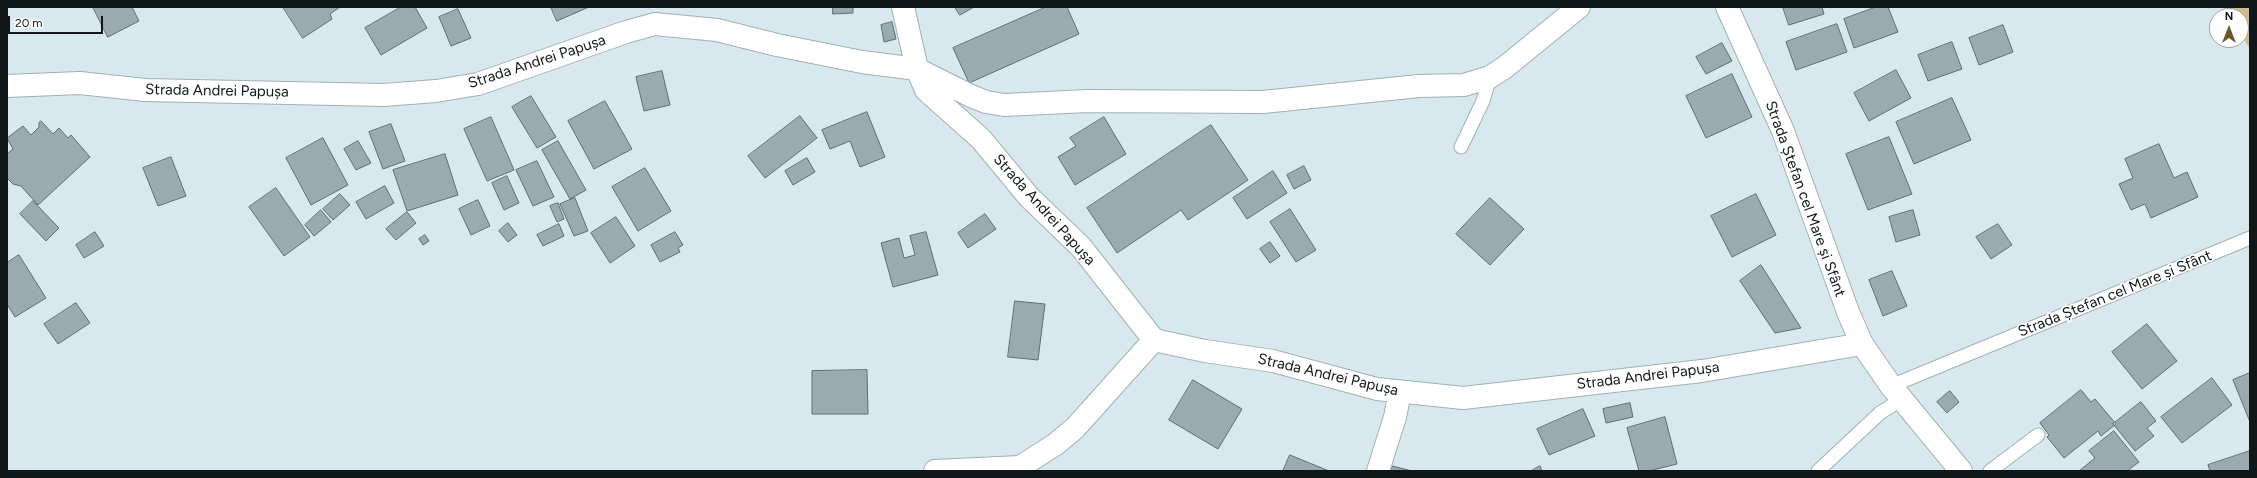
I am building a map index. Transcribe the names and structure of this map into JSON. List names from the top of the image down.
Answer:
{
  "streets": {
    "street": ["Strada Andrei Papușa", "Strada Ștefan cel Mare și Sfânt"]
  },
  "crossings": [
    ["Strada Andrei Papușa", "Strada Ștefan cel Mare și Sfânt"]
  ],
  "scale_bar": "20 m",
  "north": "top"
}
